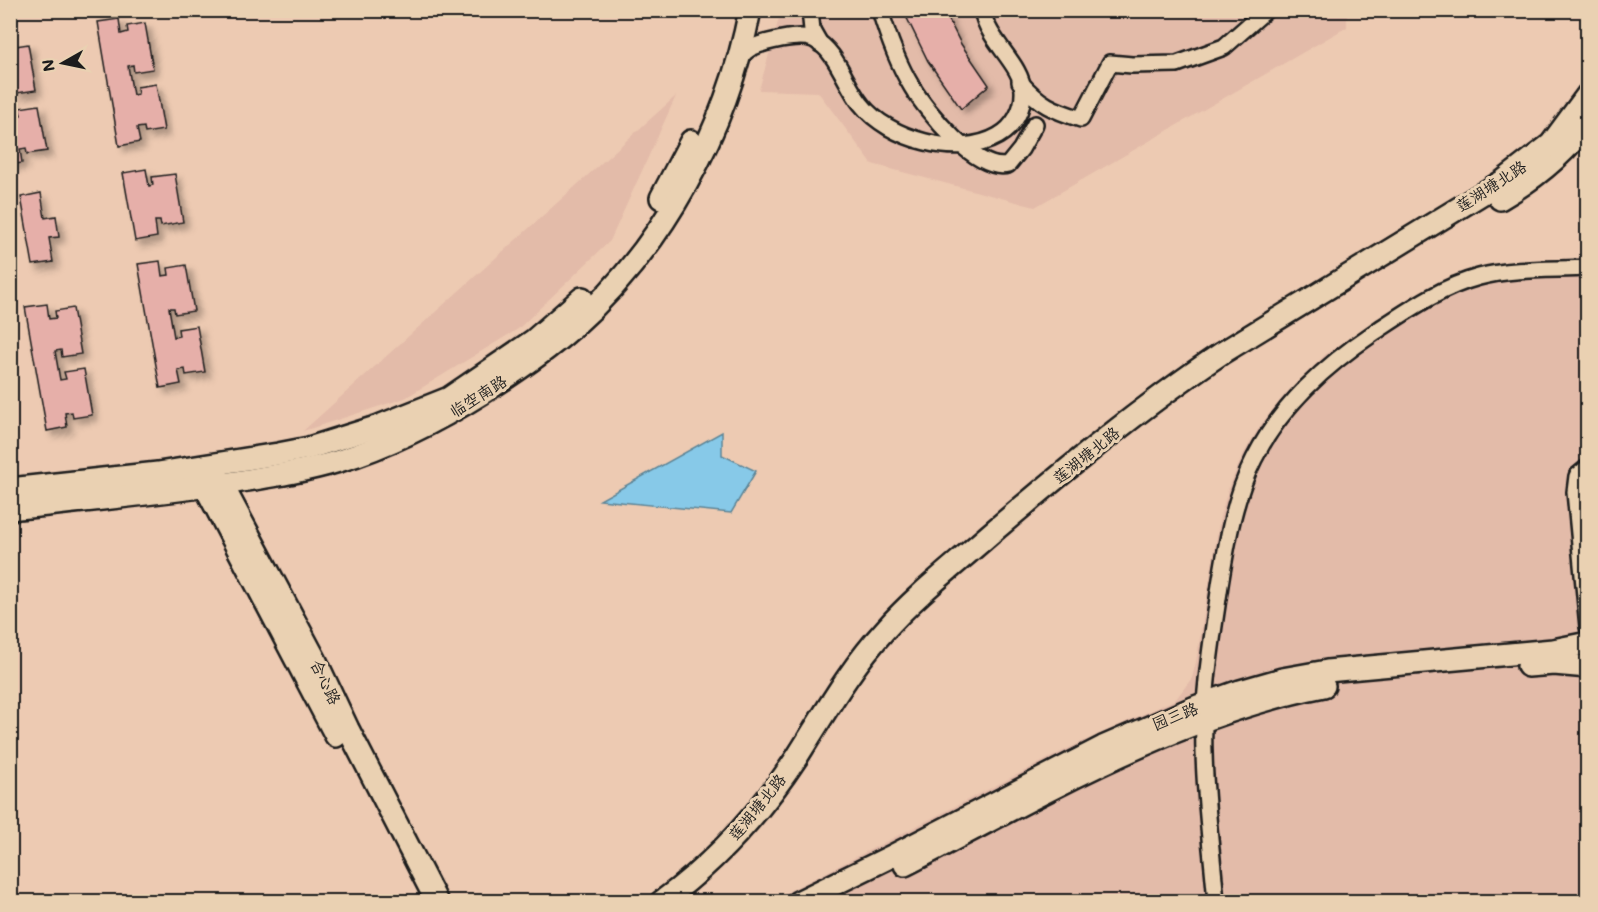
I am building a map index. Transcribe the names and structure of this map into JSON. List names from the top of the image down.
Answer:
{
  "streets": {
    "main road": [
      "莲湖塘北路",
      "临空南路",
      "合心路",
      "园三路"
    ]
  },
  "crossings": [
    ["临空南路", "合心路"]
  ],
  "north": "left"
}
